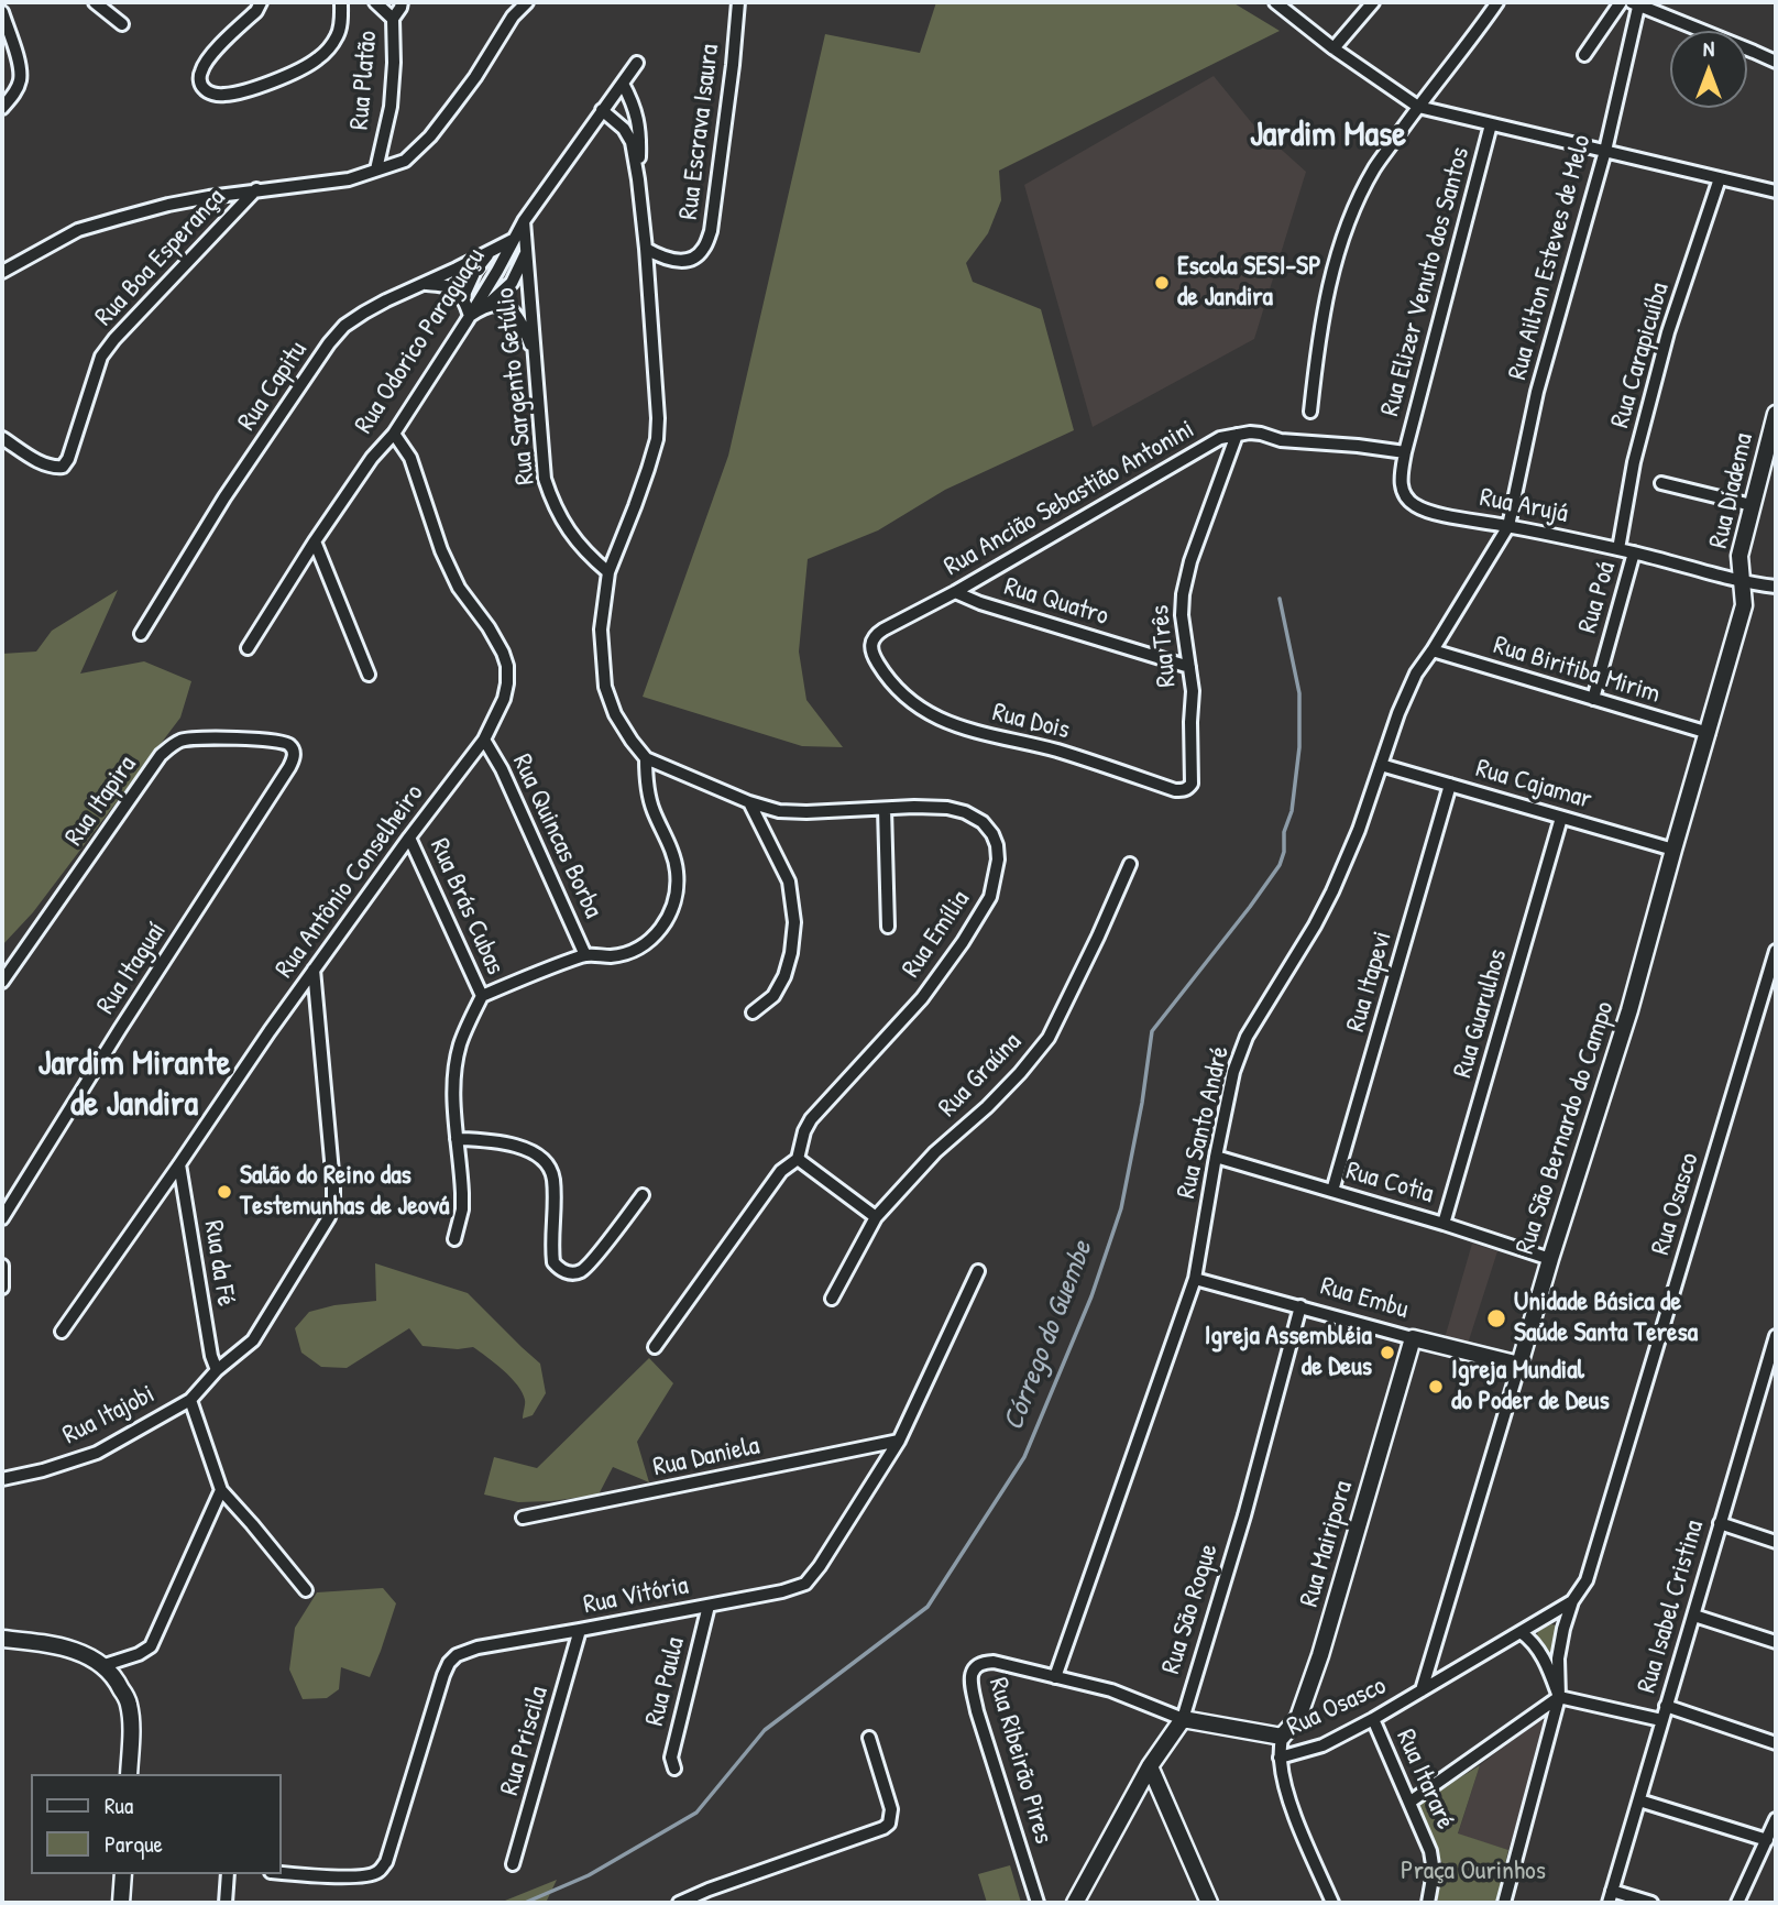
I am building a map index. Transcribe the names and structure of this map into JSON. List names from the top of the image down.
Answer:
{
  "streets": {
    "street": [
      "Rua Platão",
      "Rua Escrava Isaura",
      "Rua Boa Esperança",
      "Rua Ailton Esteves de Melo",
      "Rua Elizer Venuto dos Santos",
      "Rua Odorico Paraguaçu",
      "Rua Carapicuíba",
      "Rua Capitu",
      "Rua Sargento Getúlio",
      "Rua Diadema",
      "Rua Ancião Sebastião Antonini",
      "Rua Arujá",
      "Rua Poá",
      "Rua Quatro",
      "Rua Três",
      "Rua Biritiba Mirim",
      "Rua Dois",
      "Rua Cajamar",
      "Rua Itapira",
      "Rua Quincas Borba",
      "Rua Antônio Conselheiro",
      "Rua Brás Cubas",
      "Rua Emília",
      "Rua Itaguaí",
      "Rua Itapevi",
      "Rua Guarulhos",
      "Rua Graúna",
      "Rua Santo André",
      "Rua São Bernardo do Campo",
      "Rua Cotia",
      "Rua Osasco",
      "Rua da Fé",
      "Rua Embu",
      "Rua Itajobi",
      "Rua Daniela",
      "Rua Mairipora",
      "Rua Vitória",
      "Rua Isabel Cristina",
      "Rua São Roque",
      "Rua Paula",
      "Rua Priscila",
      "Rua Ribeirão Pires",
      "Rua Itararé"
    ]
  },
  "crossings": [
    ["Rua Ailton Esteves de Melo", "Rua Arujá"],
    ["Rua Ailton Esteves de Melo", "Rua Santo André"],
    ["Rua Elizer Venuto dos Santos", "Rua Ancião Sebastião Antonini"],
    ["Rua Elizer Venuto dos Santos", "Rua Arujá"],
    ["Rua Odorico Paraguaçu", "Rua Capitu"],
    ["Rua Odorico Paraguaçu", "Rua Sargento Getúlio"],
    ["Rua Odorico Paraguaçu", "Rua Antônio Conselheiro"],
    ["Rua Carapicuíba", "Rua Arujá"],
    ["Rua Diadema", "Rua Arujá"],
    ["Rua Diadema", "Rua São Bernardo do Campo"],
    ["Rua Ancião Sebastião Antonini", "Rua Arujá"],
    ["Rua Ancião Sebastião Antonini", "Rua Quatro"],
    ["Rua Ancião Sebastião Antonini", "Rua Três"],
    ["Rua Ancião Sebastião Antonini", "Rua Dois"],
    ["Rua Arujá", "Rua Poá"],
    ["Rua Arujá", "Rua Santo André"],
    ["Rua Arujá", "Rua São Bernardo do Campo"],
    ["Rua Poá", "Rua Biritiba Mirim"],
    ["Rua Quatro", "Rua Três"],
    ["Rua Três", "Rua Dois"],
    ["Rua Biritiba Mirim", "Rua Santo André"],
    ["Rua Biritiba Mirim", "Rua São Bernardo do Campo"],
    ["Rua Cajamar", "Rua Itapevi"],
    ["Rua Cajamar", "Rua Guarulhos"],
    ["Rua Cajamar", "Rua Santo André"],
    ["Rua Cajamar", "Rua São Bernardo do Campo"],
    ["Rua Itapira", "Rua Itaguaí"],
    ["Rua Quincas Borba", "Rua Antônio Conselheiro"],
    ["Rua Antônio Conselheiro", "Rua Brás Cubas"],
    ["Rua Antônio Conselheiro", "Rua da Fé"],
    ["Rua Antônio Conselheiro", "Rua Itajobi"],
    ["Rua Itapevi", "Rua Cotia"],
    ["Rua Guarulhos", "Rua Cotia"],
    ["Rua Santo André", "Rua Cotia"],
    ["Rua Santo André", "Rua Embu"],
    ["Rua Santo André", "Rua Ribeirão Pires"],
    ["Rua São Bernardo do Campo", "Rua Cotia"],
    ["Rua São Bernardo do Campo", "Rua Osasco"],
    ["Rua São Bernardo do Campo", "Rua Embu"],
    ["Rua Osasco", "Rua Mairipora"],
    ["Rua Osasco", "Rua Itararé"],
    ["Rua da Fé", "Rua Itajobi"],
    ["Rua Embu", "Rua Mairipora"],
    ["Rua Embu", "Rua São Roque"],
    ["Rua Daniela", "Rua Vitória"],
    ["Rua Vitória", "Rua Paula"],
    ["Rua Vitória", "Rua Priscila"]
  ],
  "districts": ["Jardim Mase", "Jardim Mirante de Jandira"],
  "water": ["Córrego do Guembe"],
  "parks": ["Praça Ourinhos"],
  "places": [
    "Escola SESI-SP de Jandira",
    "Salão do Reino das Testemunhas de Jeová",
    "Unidade Básica de Saúde Santa Teresa",
    "Igreja Assembléia de Deus",
    "Igreja Mundial do Poder de Deus"
  ],
  "legend": ["Rua", "Parque"],
  "north": "top"
}
